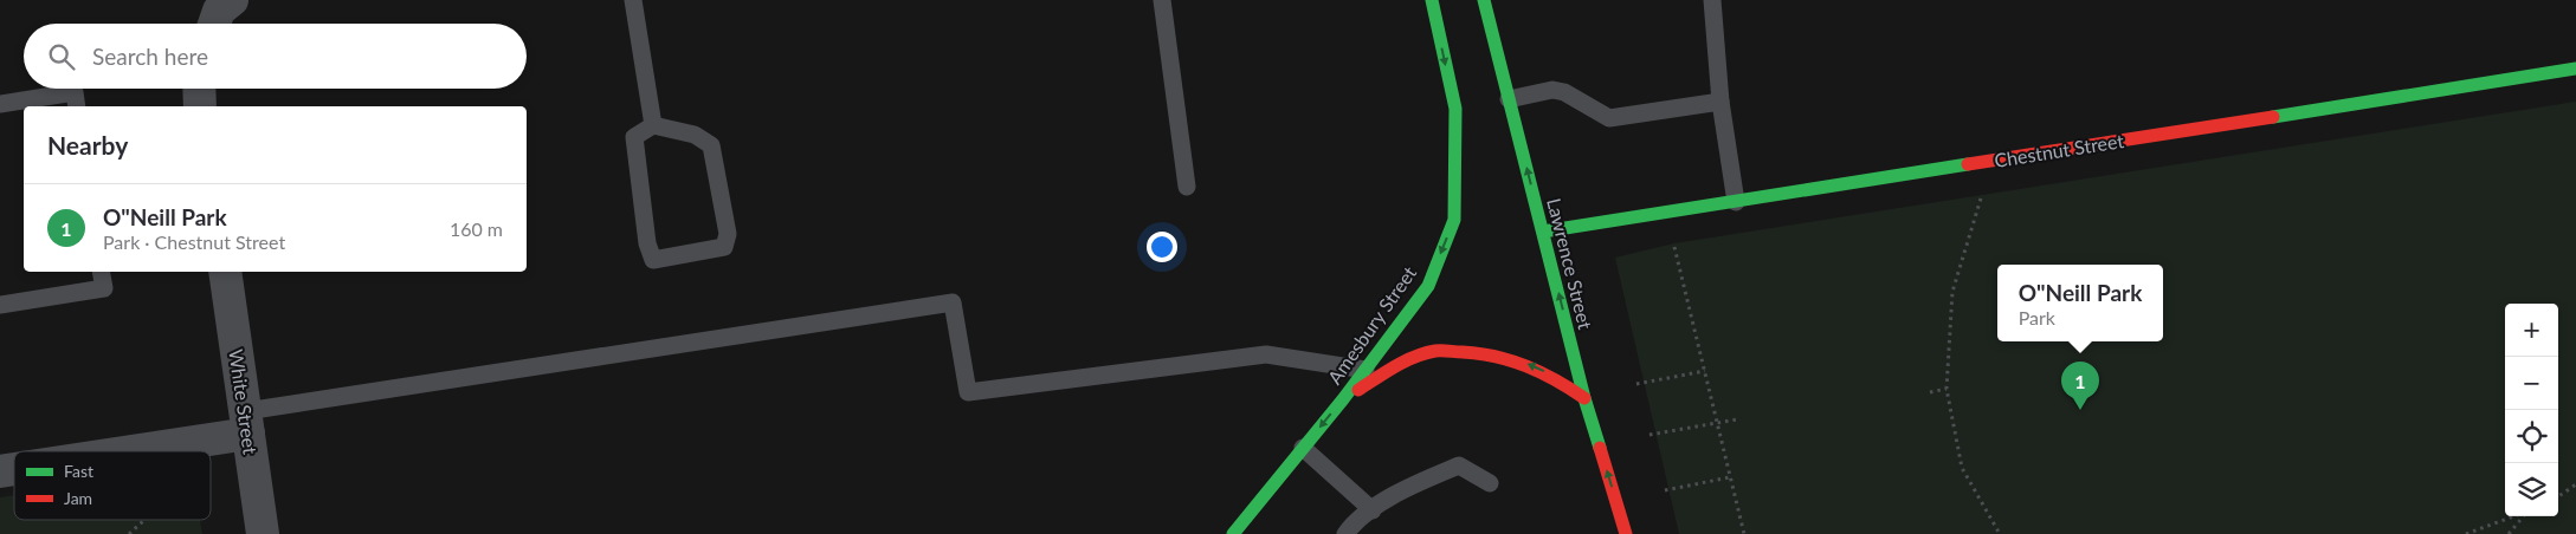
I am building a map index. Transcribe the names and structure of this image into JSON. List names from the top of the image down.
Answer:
{
  "streets": {
    "main road": ["Chestnut Street", "Lawrence Street", "Amesbury Street"],
    "street": ["White Street"]
  },
  "crossings": [
    ["Chestnut Street", "Lawrence Street"]
  ],
  "one_way": ["Lawrence Street", "Amesbury Street"],
  "legend": ["Fast", "Jam"],
  "page": {
    "search": "Search here",
    "heading": "Nearby",
    "list": [
      {
        "mark": "1",
        "name": "O\"Neill Park",
        "note": "Park · Chestnut Street",
        "value": "160 m"
      }
    ],
    "popup": ["O\"Neill Park", "Park"],
    "map_buttons": ["+", "−"],
    "pins": "1"
  }
}
